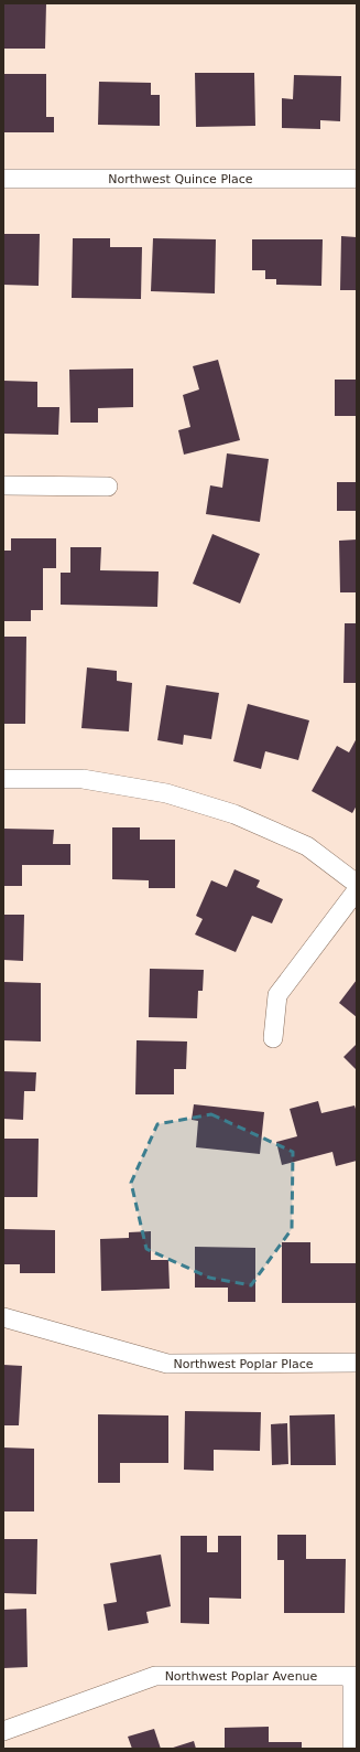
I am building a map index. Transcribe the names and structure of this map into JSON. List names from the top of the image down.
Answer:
{
  "streets": {
    "street": ["Northwest Quince Place", "Northwest Poplar Place", "Northwest Poplar Avenue"]
  }
}
